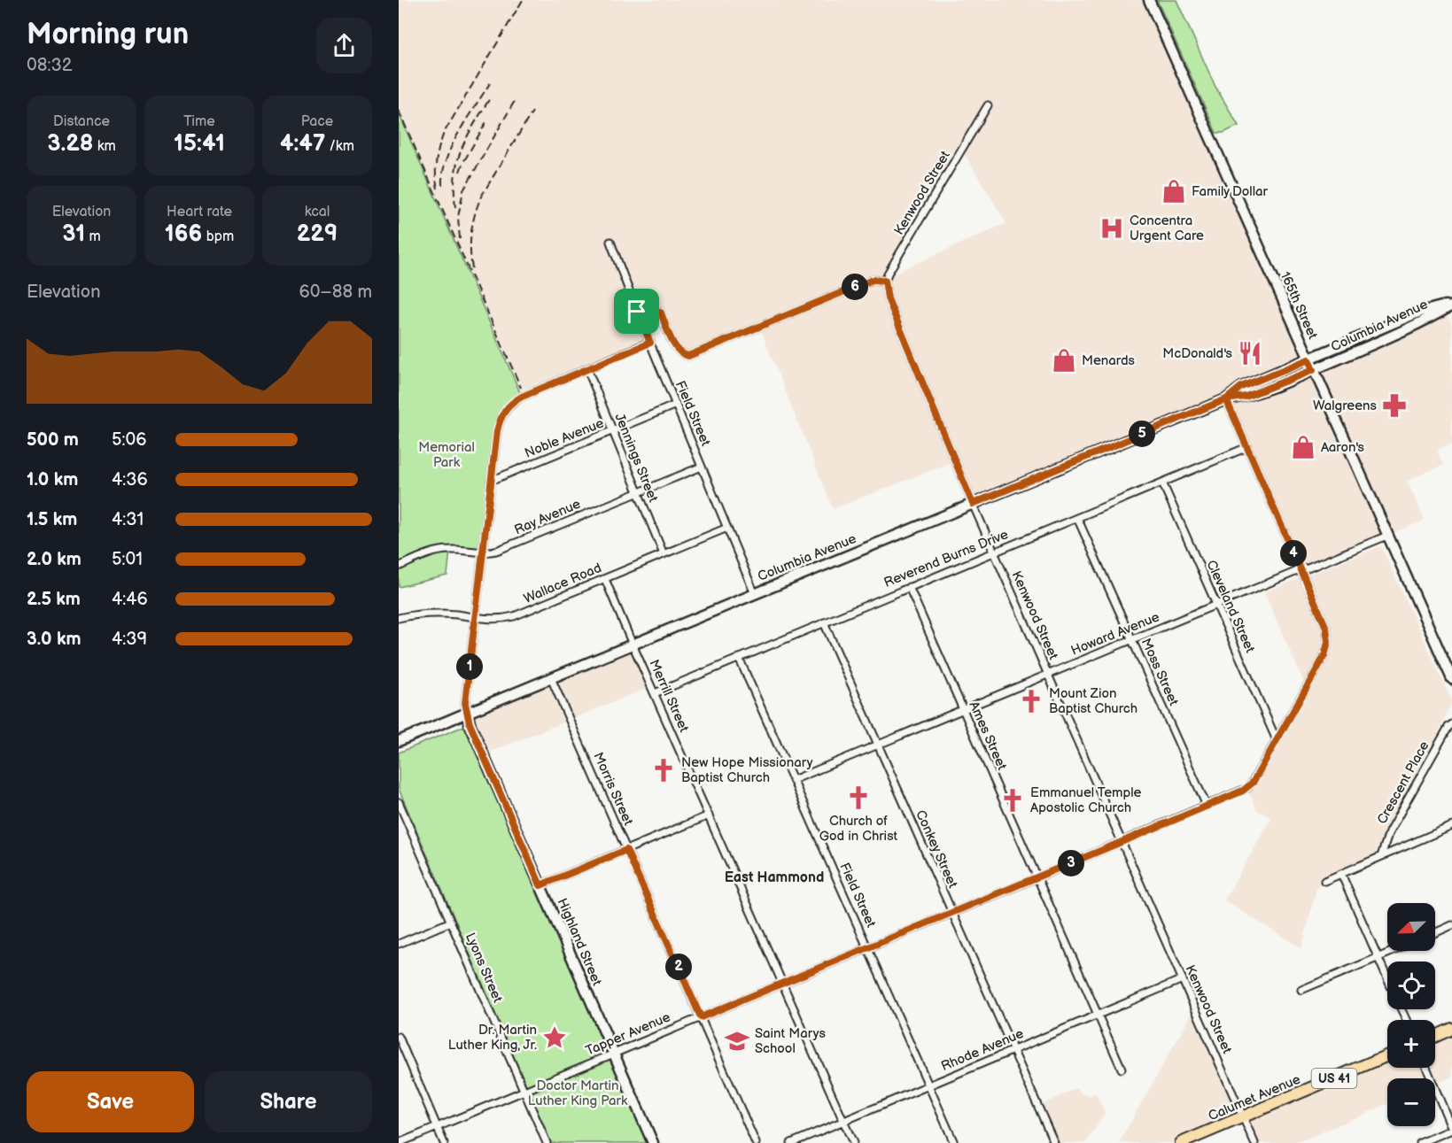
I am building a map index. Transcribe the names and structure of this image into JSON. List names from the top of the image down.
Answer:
{
  "streets": {
    "main road": ["US 41", "Calumet Avenue"],
    "street": [
      "Kenwood Street",
      "165th Street",
      "Columbia Avenue",
      "Field Street",
      "Noble Avenue",
      "Jennings Street",
      "Ray Avenue",
      "Reverend Burns Drive",
      "Wallace Road",
      "Cleveland Street",
      "Howard Avenue",
      "Moss Street",
      "Merrill Street",
      "Ames Street",
      "Crescent Place",
      "Morris Street",
      "Conkey Street",
      "Highland Street",
      "Lyons Street",
      "Tapper Avenue",
      "Rhode Avenue"
    ]
  },
  "crossings": [
    ["Kenwood Street", "Columbia Avenue"],
    ["Kenwood Street", "Reverend Burns Drive"],
    ["Kenwood Street", "Howard Avenue"],
    ["Kenwood Street", "Tapper Avenue"],
    ["Kenwood Street", "Rhode Avenue"],
    ["Kenwood Street", "Calumet Avenue"],
    ["165th Street", "Columbia Avenue"],
    ["165th Street", "Howard Avenue"],
    ["Columbia Avenue", "Field Street"],
    ["Columbia Avenue", "Merrill Street"],
    ["Columbia Avenue", "Morris Street"],
    ["Columbia Avenue", "Highland Street"],
    ["Columbia Avenue", "Tapper Avenue"],
    ["Field Street", "Noble Avenue"],
    ["Field Street", "Ray Avenue"],
    ["Field Street", "Reverend Burns Drive"],
    ["Field Street", "Wallace Road"],
    ["Field Street", "Howard Avenue"],
    ["Field Street", "Tapper Avenue"],
    ["Field Street", "Rhode Avenue"],
    ["Noble Avenue", "Jennings Street"],
    ["Noble Avenue", "Highland Street"],
    ["Jennings Street", "Ray Avenue"],
    ["Jennings Street", "Wallace Road"],
    ["Jennings Street", "Highland Street"],
    ["Ray Avenue", "Highland Street"],
    ["Reverend Burns Drive", "Cleveland Street"],
    ["Reverend Burns Drive", "Moss Street"],
    ["Reverend Burns Drive", "Merrill Street"],
    ["Reverend Burns Drive", "Ames Street"],
    ["Reverend Burns Drive", "Conkey Street"],
    ["Reverend Burns Drive", "Tapper Avenue"],
    ["Wallace Road", "Merrill Street"],
    ["Wallace Road", "Highland Street"],
    ["Cleveland Street", "Howard Avenue"],
    ["Cleveland Street", "Tapper Avenue"],
    ["Howard Avenue", "Moss Street"],
    ["Howard Avenue", "Ames Street"],
    ["Howard Avenue", "Conkey Street"],
    ["Howard Avenue", "Tapper Avenue"],
    ["Moss Street", "Tapper Avenue"],
    ["Merrill Street", "Tapper Avenue"],
    ["Merrill Street", "Rhode Avenue"],
    ["Ames Street", "Tapper Avenue"],
    ["Ames Street", "Rhode Avenue"],
    ["Morris Street", "Tapper Avenue"],
    ["Conkey Street", "Tapper Avenue"],
    ["Conkey Street", "Rhode Avenue"],
    ["Highland Street", "Tapper Avenue"],
    ["Lyons Street", "Tapper Avenue"]
  ],
  "districts": ["East Hammond"],
  "parks": ["Memorial Park", "Doctor Martin Luther King Park"],
  "places": {
    "shop": ["Family Dollar", "Menards", "Aaron's"],
    "hospital": ["Concentra Urgent Care"],
    "restaurant": ["McDonald's"],
    "pharmacy": ["Walgreens"],
    "church": [
      "Mount Zion Baptist Church",
      "New Hope Missionary Baptist Church",
      "Church of God in Christ",
      "Emmanuel Temple Apostolic Church"
    ],
    "place": ["Dr. Martin Luther King, Jr."],
    "school or university": ["Saint Marys School"]
  },
  "north": "bottom left",
  "page": {
    "heading": ["Morning run", "08:32"],
    "stats": [
      ["Distance", "3.28 km"],
      ["Time", "15:41"],
      ["Pace", "4:47 /km"],
      ["Elevation", "31 m"],
      ["Heart rate", "166 bpm"],
      ["kcal", "229"]
    ],
    "chart": ["Elevation", "60–88 m"],
    "pins": [
      "6",
      "5",
      "4",
      "1",
      "3",
      "2"
    ],
    "list": [
      {
        "name": "500 m",
        "note": "5:06"
      },
      {
        "name": "1.0 km",
        "note": "4:36"
      },
      {
        "name": "1.5 km",
        "note": "4:31"
      },
      {
        "name": "2.0 km",
        "note": "5:01"
      },
      {
        "name": "2.5 km",
        "note": "4:46"
      },
      {
        "name": "3.0 km",
        "note": "4:39"
      }
    ],
    "map_buttons": ["+", "−"],
    "buttons": ["Save", "Share"]
  }
}
